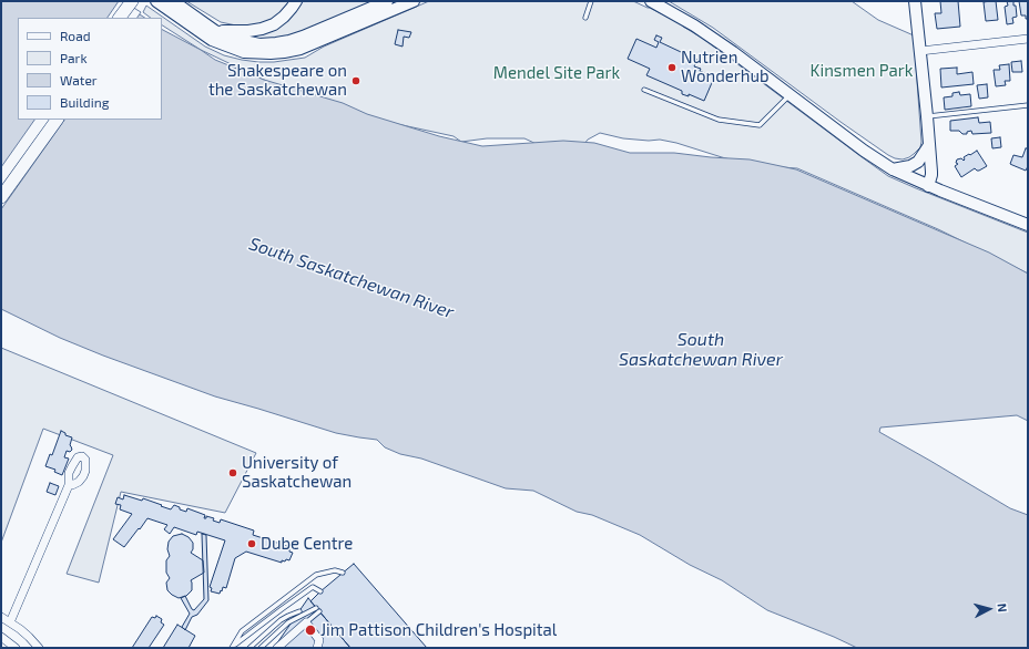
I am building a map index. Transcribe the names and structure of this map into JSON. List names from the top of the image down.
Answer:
{
  "water": ["South Saskatchewan River"],
  "parks": ["Kinsmen Park", "Mendel Site Park"],
  "places": [
    "Nutrien Wonderhub",
    "Shakespeare on the Saskatchewan",
    "University of Saskatchewan",
    "Dube Centre",
    "Jim Pattison Children's Hospital"
  ],
  "legend": [
    "Road",
    "Park",
    "Water",
    "Building"
  ],
  "north": "right"
}
